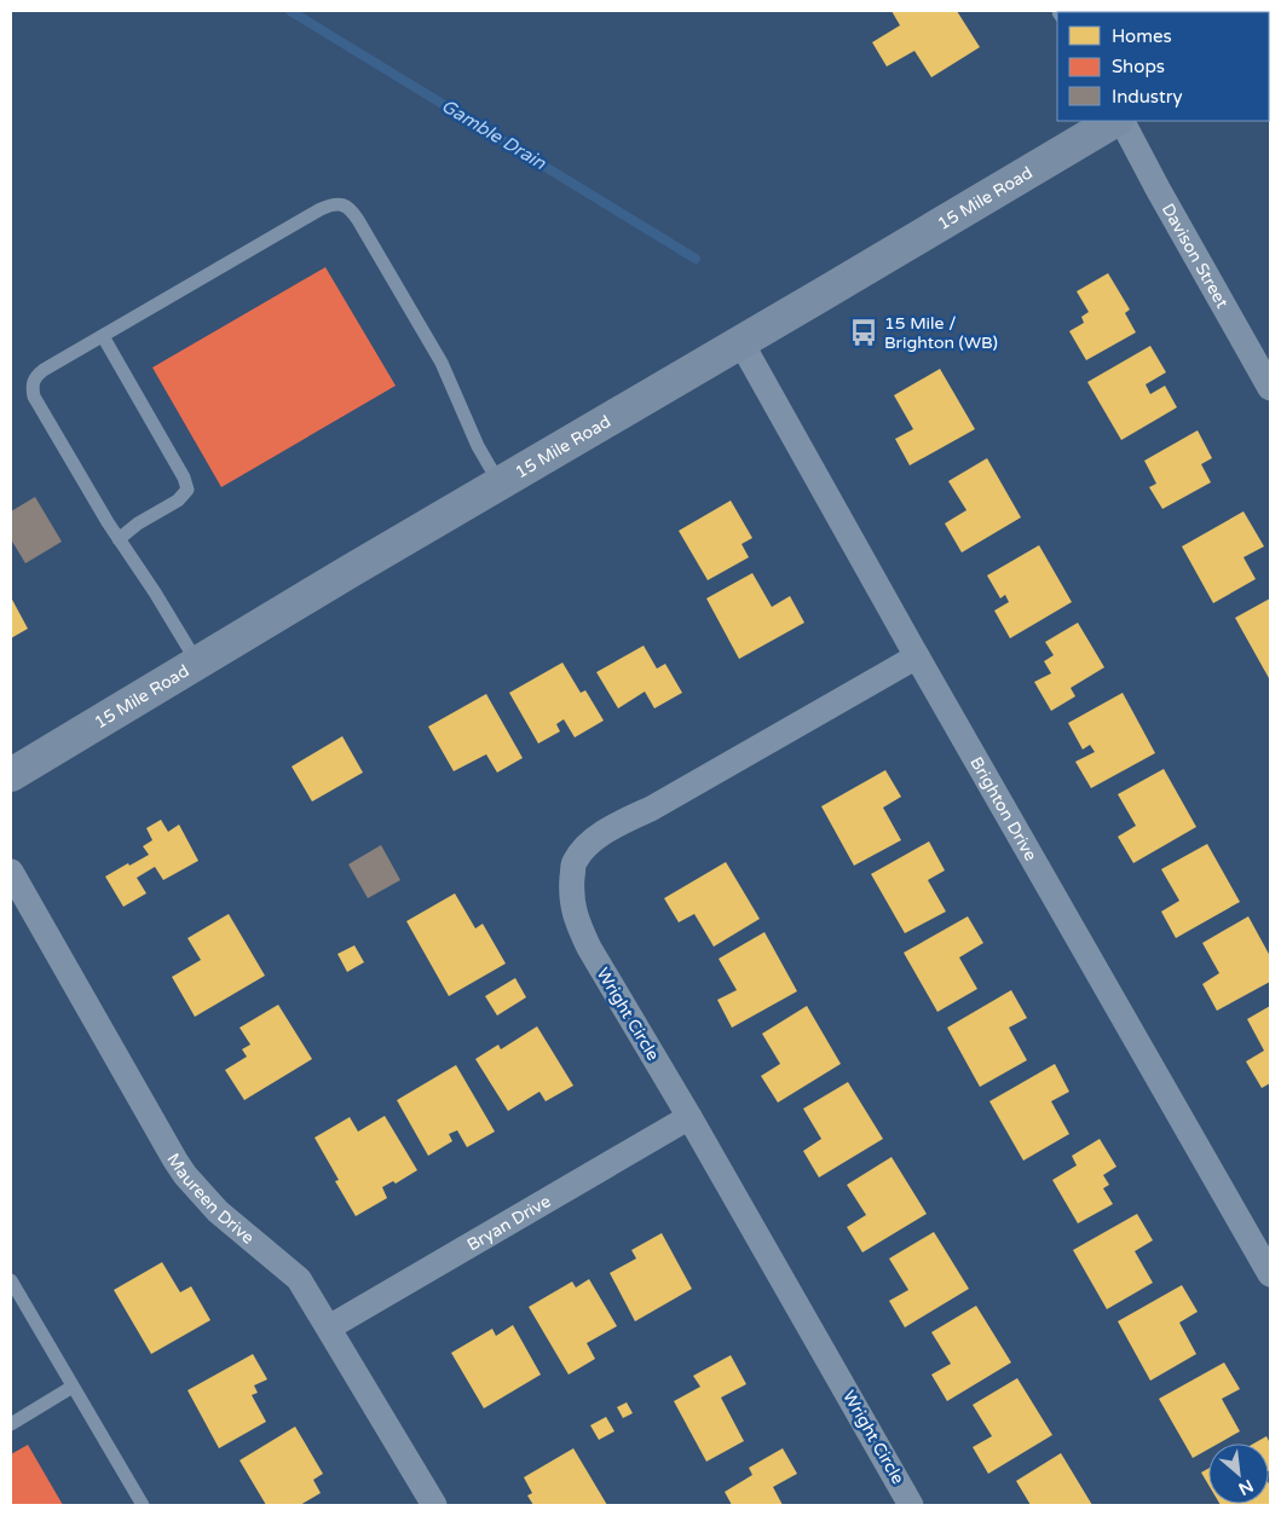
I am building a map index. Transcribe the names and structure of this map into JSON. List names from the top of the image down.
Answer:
{
  "streets": {
    "main road": ["15 Mile Road"],
    "street": [
      "Davison Street",
      "Brighton Drive",
      "Wright Circle",
      "Maureen Drive",
      "Bryan Drive"
    ]
  },
  "crossings": [
    ["15 Mile Road", "Brighton Drive"],
    ["Brighton Drive", "Wright Circle"],
    ["Wright Circle", "Bryan Drive"],
    ["Maureen Drive", "Bryan Drive"]
  ],
  "water": ["Gamble Drain"],
  "places": {
    "bus stop": ["15 Mile / Brighton (WB)"]
  },
  "legend": ["Homes", "Shops", "Industry"],
  "north": "bottom right"
}
